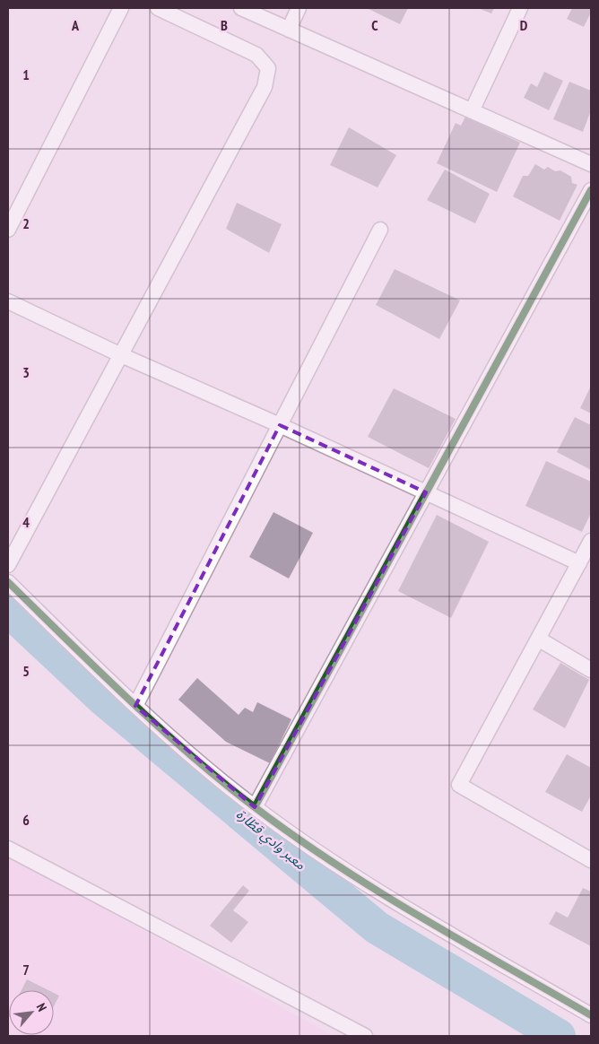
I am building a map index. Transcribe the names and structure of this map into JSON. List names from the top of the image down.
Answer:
{
  "water": ["معبر وادي قطّارة"],
  "north": "top right",
  "grid": {
    "columns": [
      "A",
      "B",
      "C",
      "D"
    ],
    "rows": [
      "1",
      "2",
      "3",
      "4",
      "5",
      "6",
      "7"
    ]
  }
}
